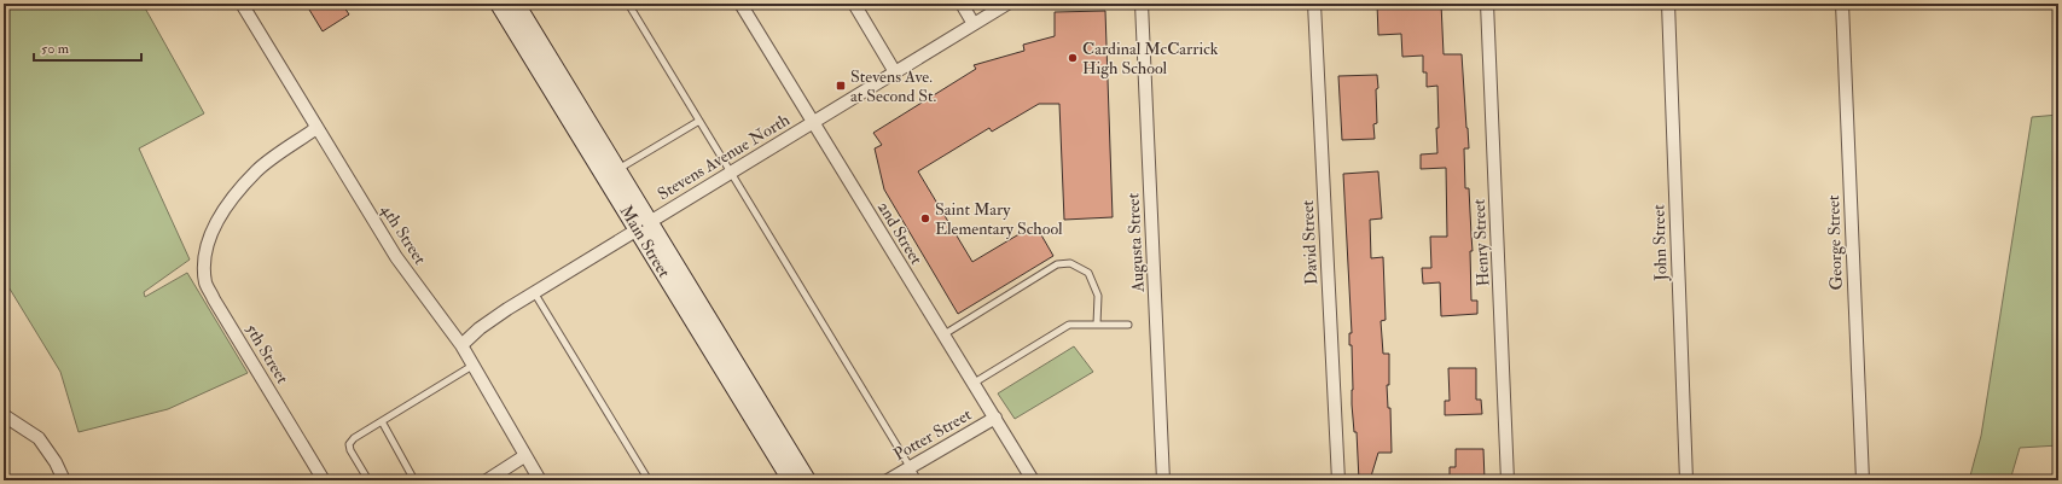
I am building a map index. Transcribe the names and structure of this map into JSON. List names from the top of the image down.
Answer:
{
  "streets": {
    "main road": ["Main Street"],
    "street": [
      "Stevens Avenue North",
      "2nd Street",
      "4th Street",
      "Augusta Street",
      "David Street",
      "Henry Street",
      "John Street",
      "George Street",
      "5th Street",
      "Potter Street"
    ]
  },
  "crossings": [
    ["Stevens Avenue North", "2nd Street"],
    ["Stevens Avenue North", "4th Street"],
    ["Stevens Avenue North", "Main Street"],
    ["2nd Street", "Potter Street"],
    ["4th Street", "5th Street"]
  ],
  "places": {
    "other": ["Cardinal McCarrick High School", "Saint Mary Elementary School"],
    "transit": ["Stevens Ave. at Second St."]
  },
  "scale_bar": "50 m"
}
